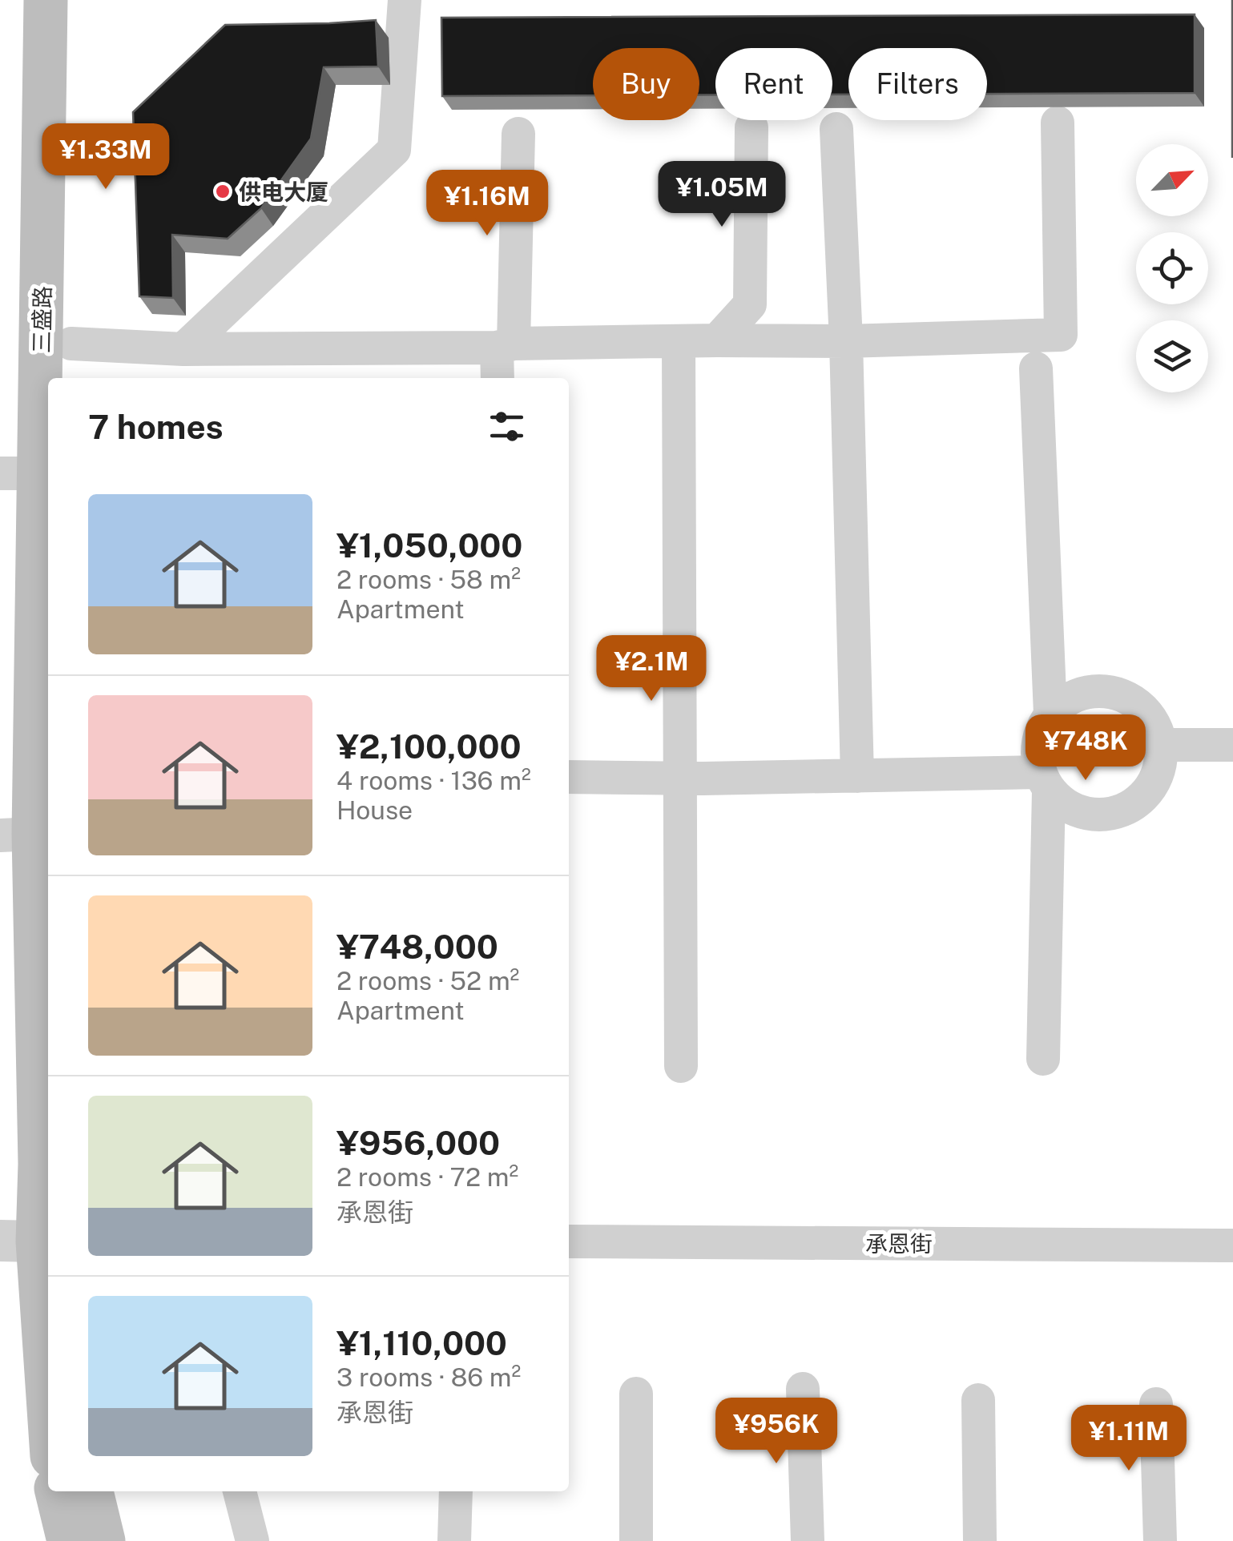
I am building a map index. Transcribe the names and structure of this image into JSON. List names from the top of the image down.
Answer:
{
  "streets": {
    "main road": ["三盛路"],
    "street": ["承恩街"]
  },
  "places": ["供电大厦"],
  "north": "top right",
  "page": {
    "chip": ["Buy", "Rent", "Filters"],
    "price": [
      "¥1.33M",
      "¥1.05M",
      "¥1.16M",
      "¥2.1M",
      "¥748K",
      "¥956K",
      "¥1.11M"
    ],
    "heading": "7 homes",
    "list": [
      {
        "name": "¥1,050,000",
        "note": "2 rooms · 58 m² · Apartment"
      },
      {
        "name": "¥2,100,000",
        "note": "4 rooms · 136 m² · House"
      },
      {
        "name": "¥748,000",
        "note": "2 rooms · 52 m² · Apartment"
      },
      {
        "name": "¥956,000",
        "note": "2 rooms · 72 m² · 承恩街"
      },
      {
        "name": "¥1,110,000",
        "note": "3 rooms · 86 m² · 承恩街"
      }
    ]
  }
}
